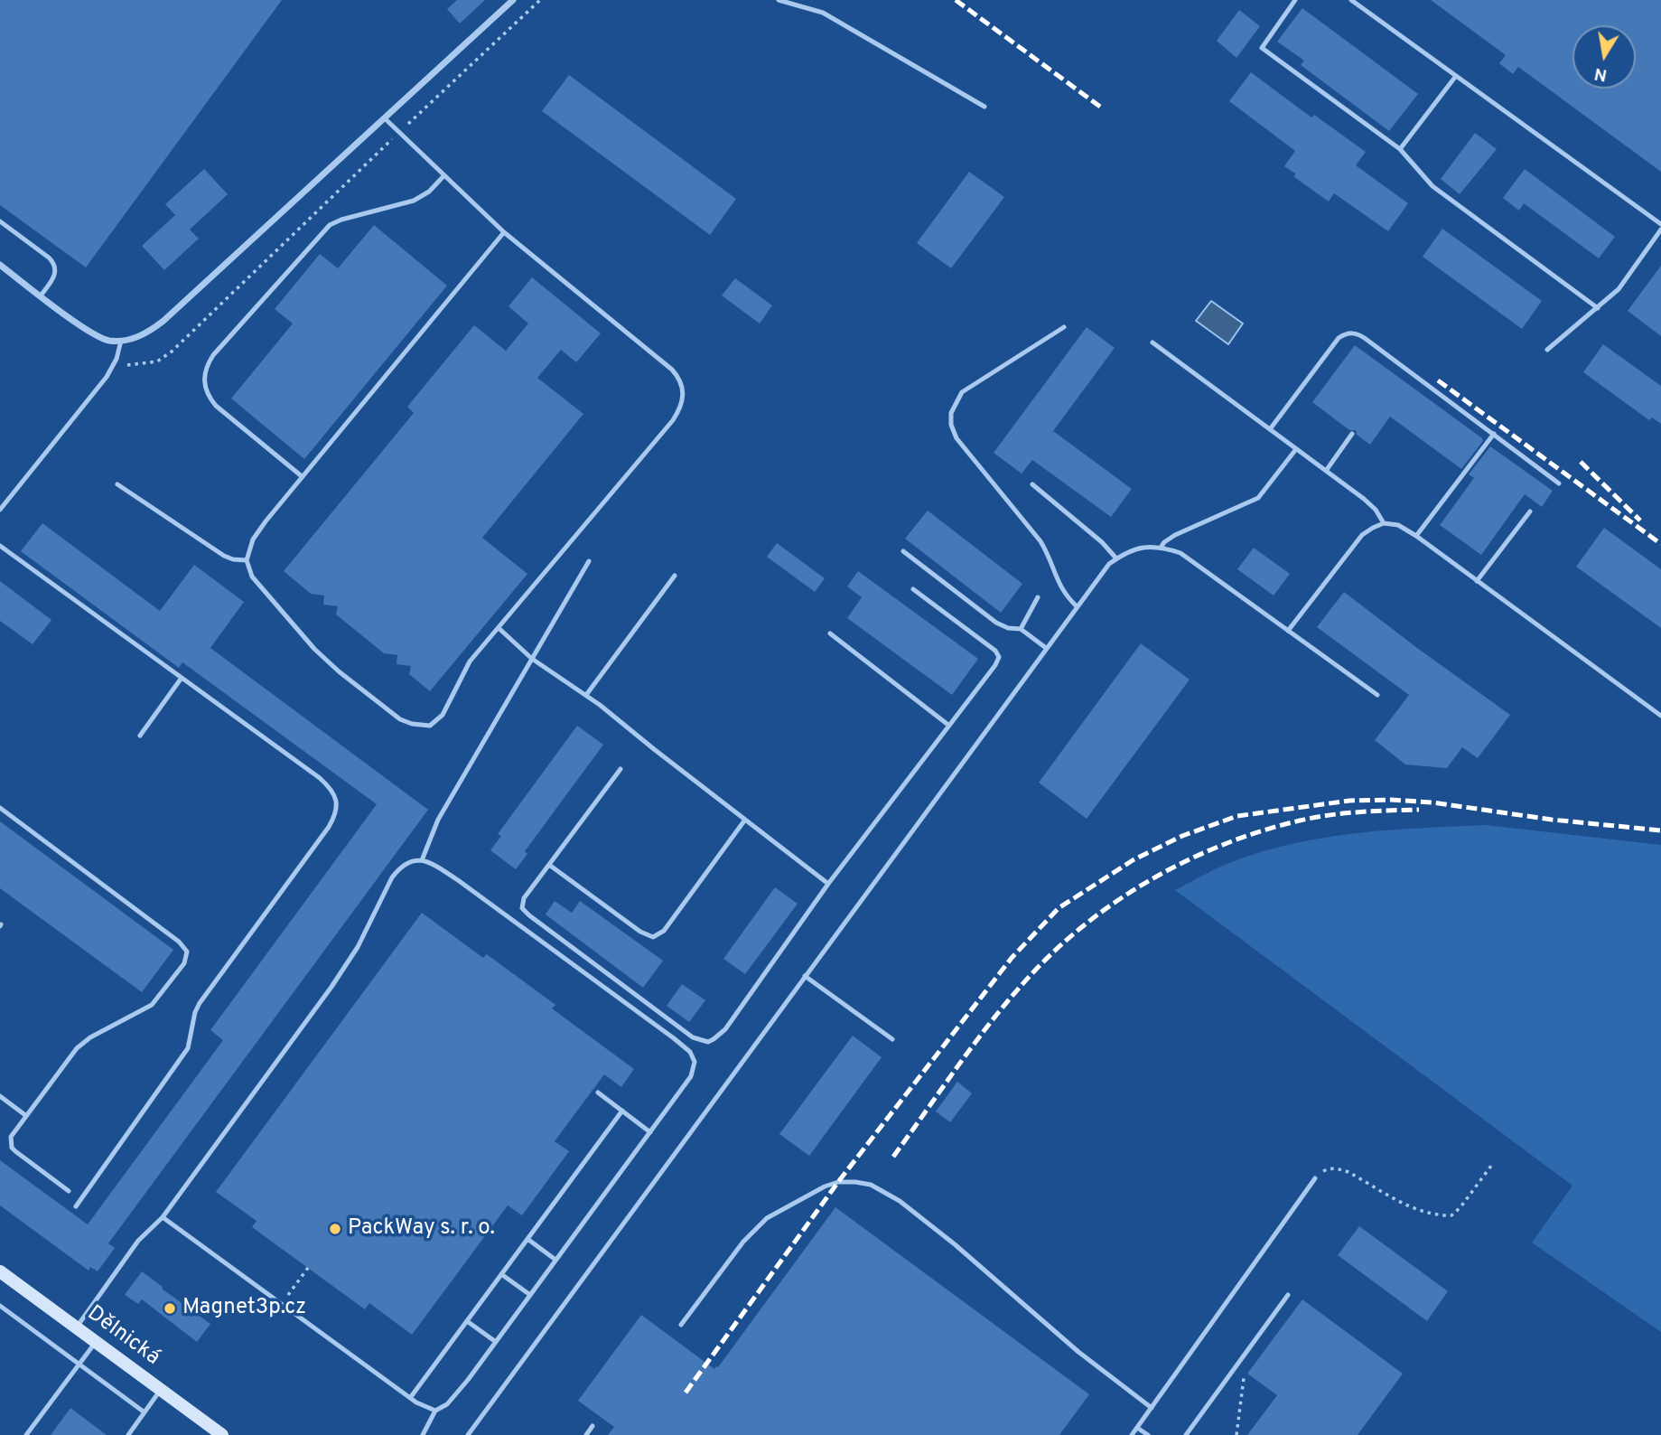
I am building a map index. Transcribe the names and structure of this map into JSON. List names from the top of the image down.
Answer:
{
  "streets": {
    "street": ["Dělnická"]
  },
  "places": ["PackWay s. r. o.", "Magnet3p.cz"],
  "north": "bottom"
}
